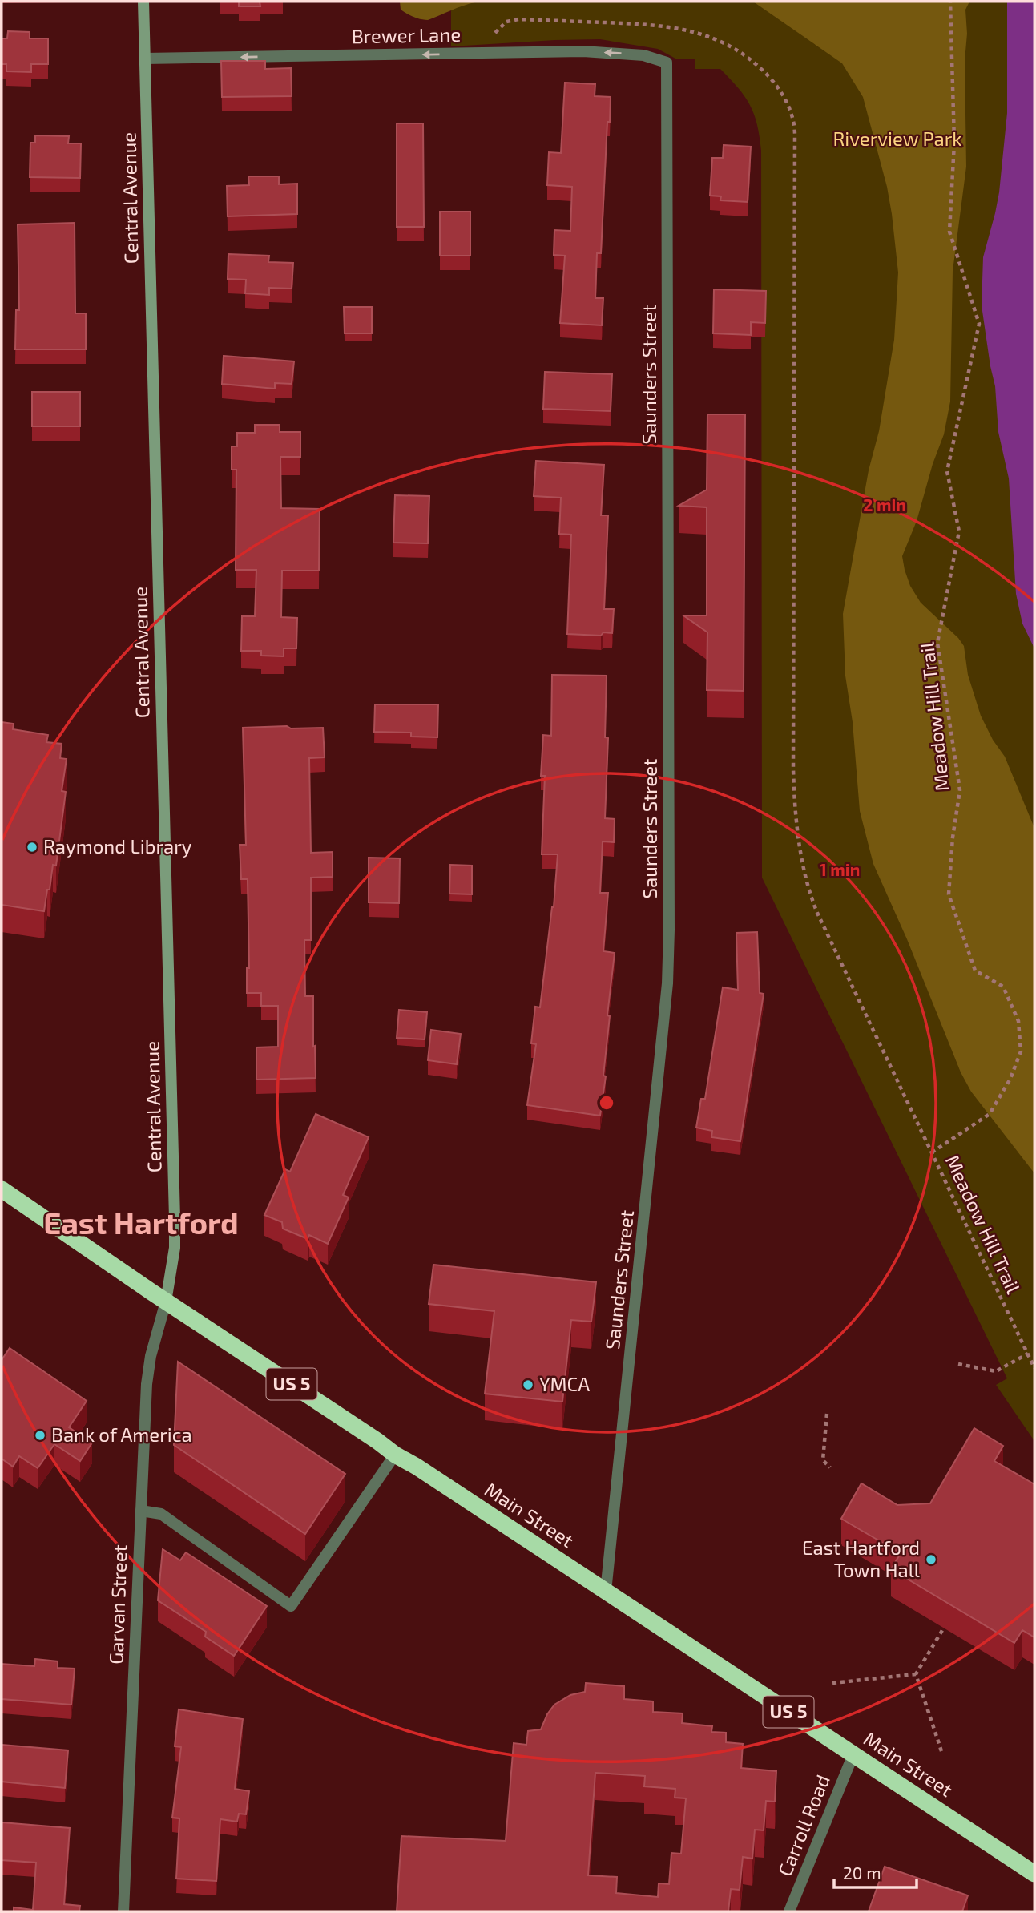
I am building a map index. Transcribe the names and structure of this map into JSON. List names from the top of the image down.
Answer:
{
  "streets": {
    "highway": ["US 5", "Main Street"],
    "street": [
      "Brewer Lane",
      "Central Avenue",
      "Saunders Street",
      "Garvan Street",
      "Carroll Road"
    ],
    "path": ["Meadow Hill Trail"]
  },
  "crossings": [
    ["Brewer Lane", "Central Avenue"],
    ["Brewer Lane", "Saunders Street"],
    ["Central Avenue", "Main Street"],
    ["Central Avenue", "Garvan Street"],
    ["Saunders Street", "Main Street"],
    ["Main Street", "Garvan Street"],
    ["Main Street", "Carroll Road"]
  ],
  "one_way": ["Brewer Lane"],
  "districts": ["East Hartford"],
  "parks": ["Riverview Park"],
  "places": [
    "Raymond Library",
    "YMCA",
    "Bank of America",
    "East Hartford Town Hall"
  ],
  "scale_bar": "20 m",
  "rings": ["2 min", "1 min"]
}
